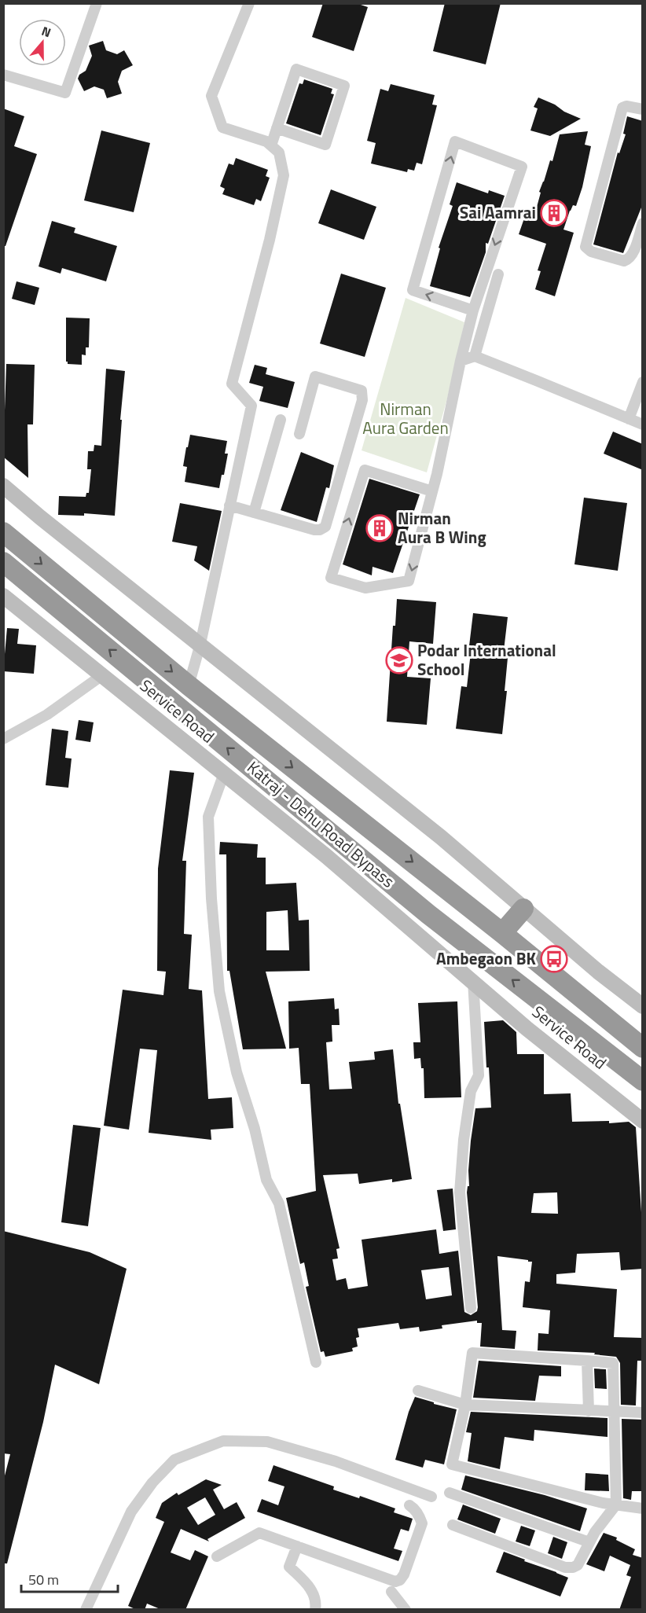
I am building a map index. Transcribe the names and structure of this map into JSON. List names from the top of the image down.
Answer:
{
  "streets": {
    "highway": ["Katraj - Dehu Road Bypass"],
    "street": ["Service Road"]
  },
  "parks": ["Nirman Aura Garden"],
  "places": {
    "building": ["Sai Aamrai", "Nirman Aura B Wing"],
    "school or university": ["Podar International School"],
    "bus stop": ["Ambegaon BK"]
  },
  "scale_bar": "50 m",
  "north": "top"
}
